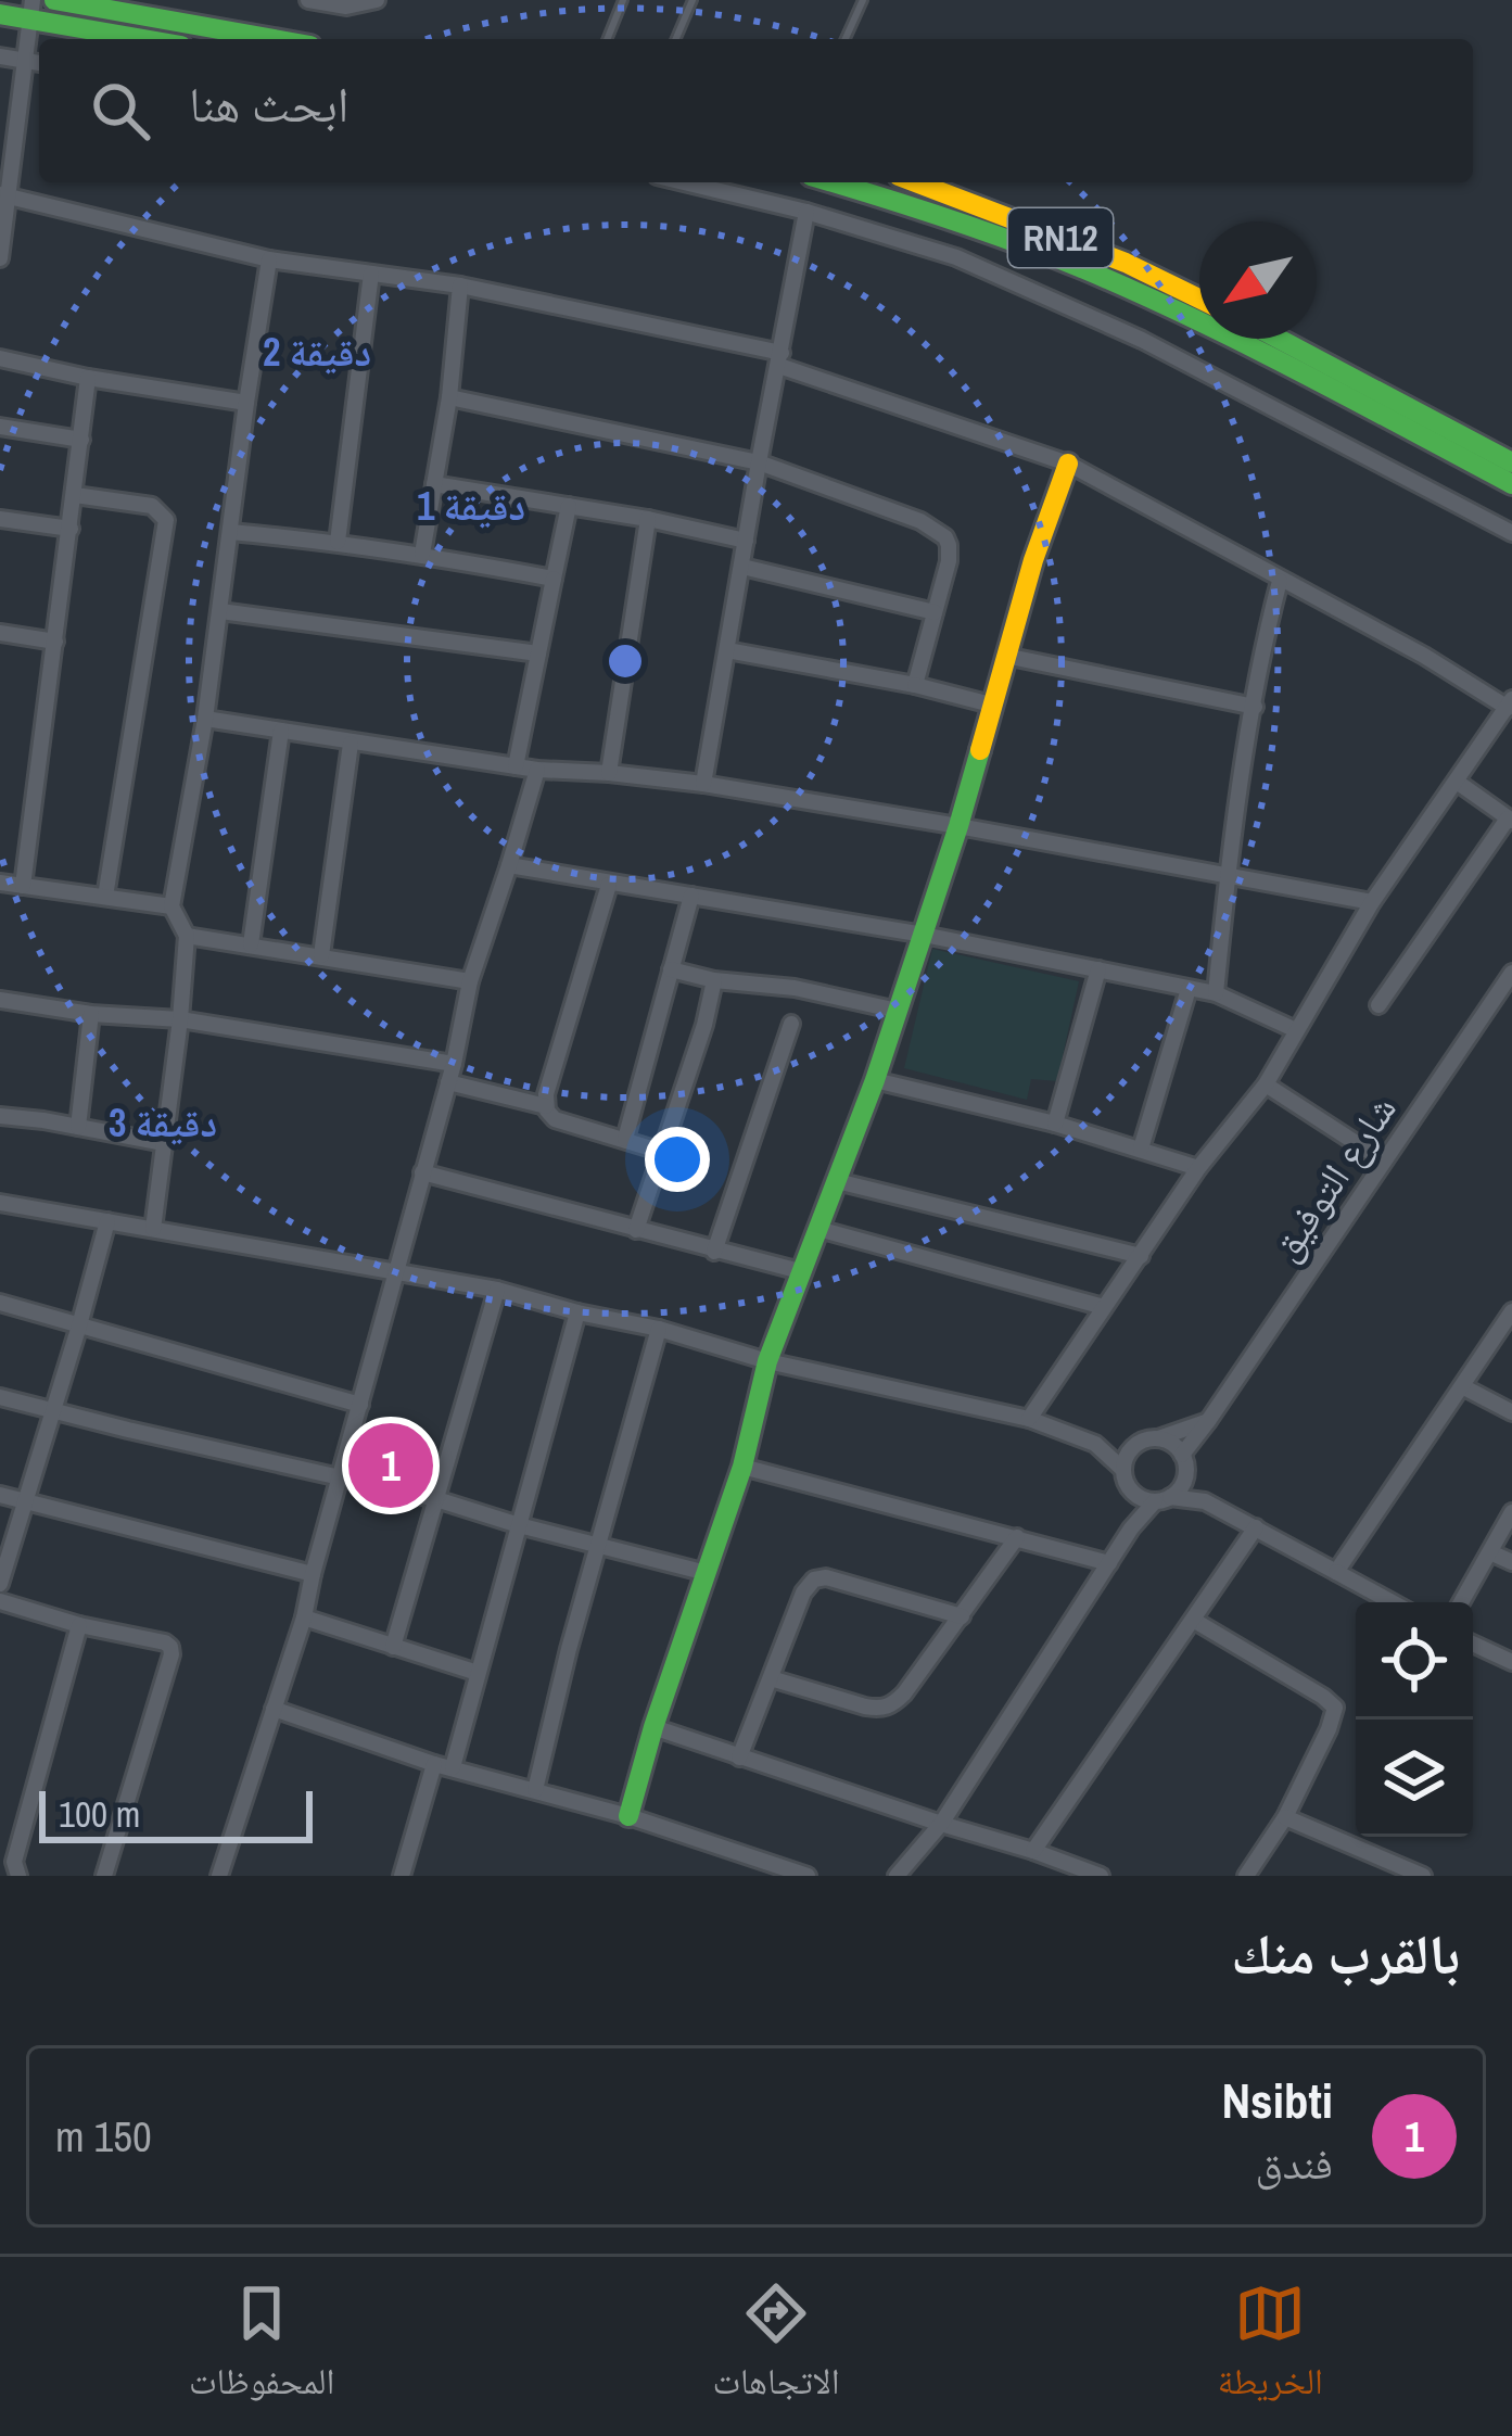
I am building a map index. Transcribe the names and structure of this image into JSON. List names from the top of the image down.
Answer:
{
  "streets": {
    "main road": ["RN12"],
    "street": ["شارع التوفيق"]
  },
  "scale_bar": "100 m",
  "north": "bottom left",
  "page": {
    "search": "ابحث هنا",
    "pins": "1",
    "scale": "100 m",
    "heading": "بالقرب منك",
    "list": [
      {
        "mark": "1",
        "name": "Nsibti",
        "note": "فندق",
        "value": "150 m"
      }
    ],
    "nav": ["الخريطة", "الاتجاهات", "المحفوظات"]
  },
  "rings": ["2 دقيقة", "1 دقيقة", "3 دقيقة"]
}
